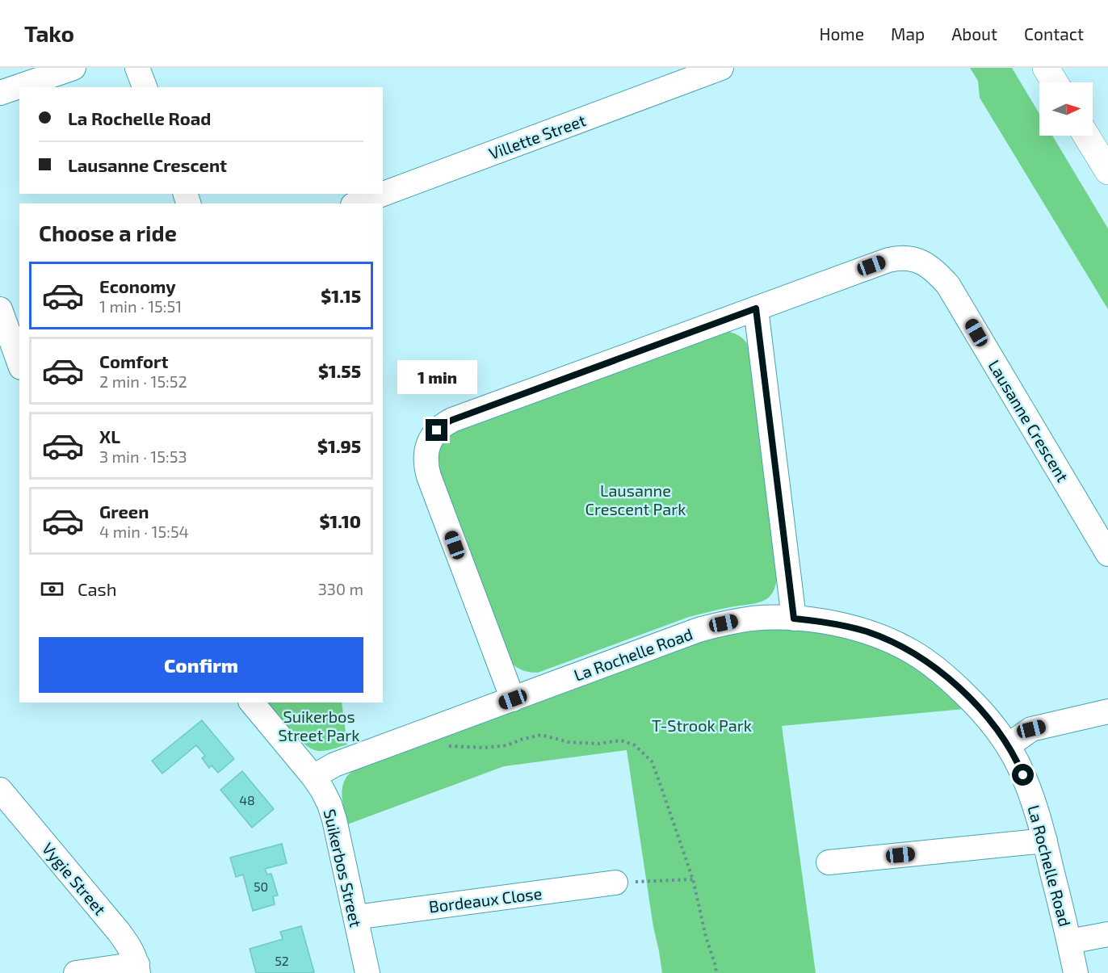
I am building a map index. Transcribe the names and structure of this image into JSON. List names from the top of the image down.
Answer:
{
  "streets": {
    "street": [
      "Villette Street",
      "Lausanne Crescent",
      "La Rochelle Road",
      "Suikerbos Street",
      "Vygie Street",
      "Bordeaux Close"
    ]
  },
  "crossings": [
    ["Lausanne Crescent", "La Rochelle Road"],
    ["La Rochelle Road", "Suikerbos Street"],
    ["Suikerbos Street", "Bordeaux Close"]
  ],
  "parks": ["Lausanne Crescent Park", "Suikerbos Street Park", "T-Strook Park"],
  "house_numbers": ["48", "50", "52"],
  "north": "right",
  "page": {
    "header": "Tako",
    "nav": [
      "Home",
      "Map",
      "About",
      "Contact"
    ],
    "banner": ["La Rochelle Road", "Lausanne Crescent"],
    "heading": "Choose a ride",
    "list": [
      {
        "name": "Economy",
        "note": "1 min · 15:51",
        "value": "$1.15"
      },
      {
        "name": "Comfort",
        "note": "2 min · 15:52",
        "value": "$1.55"
      },
      {
        "name": "XL",
        "note": "3 min · 15:53",
        "value": "$1.95"
      },
      {
        "name": "Green",
        "note": "4 min · 15:54",
        "value": "$1.10"
      }
    ],
    "bubble": "1 min",
    "pay": ["Cash", "330 m"],
    "buttons": "Confirm"
  }
}
